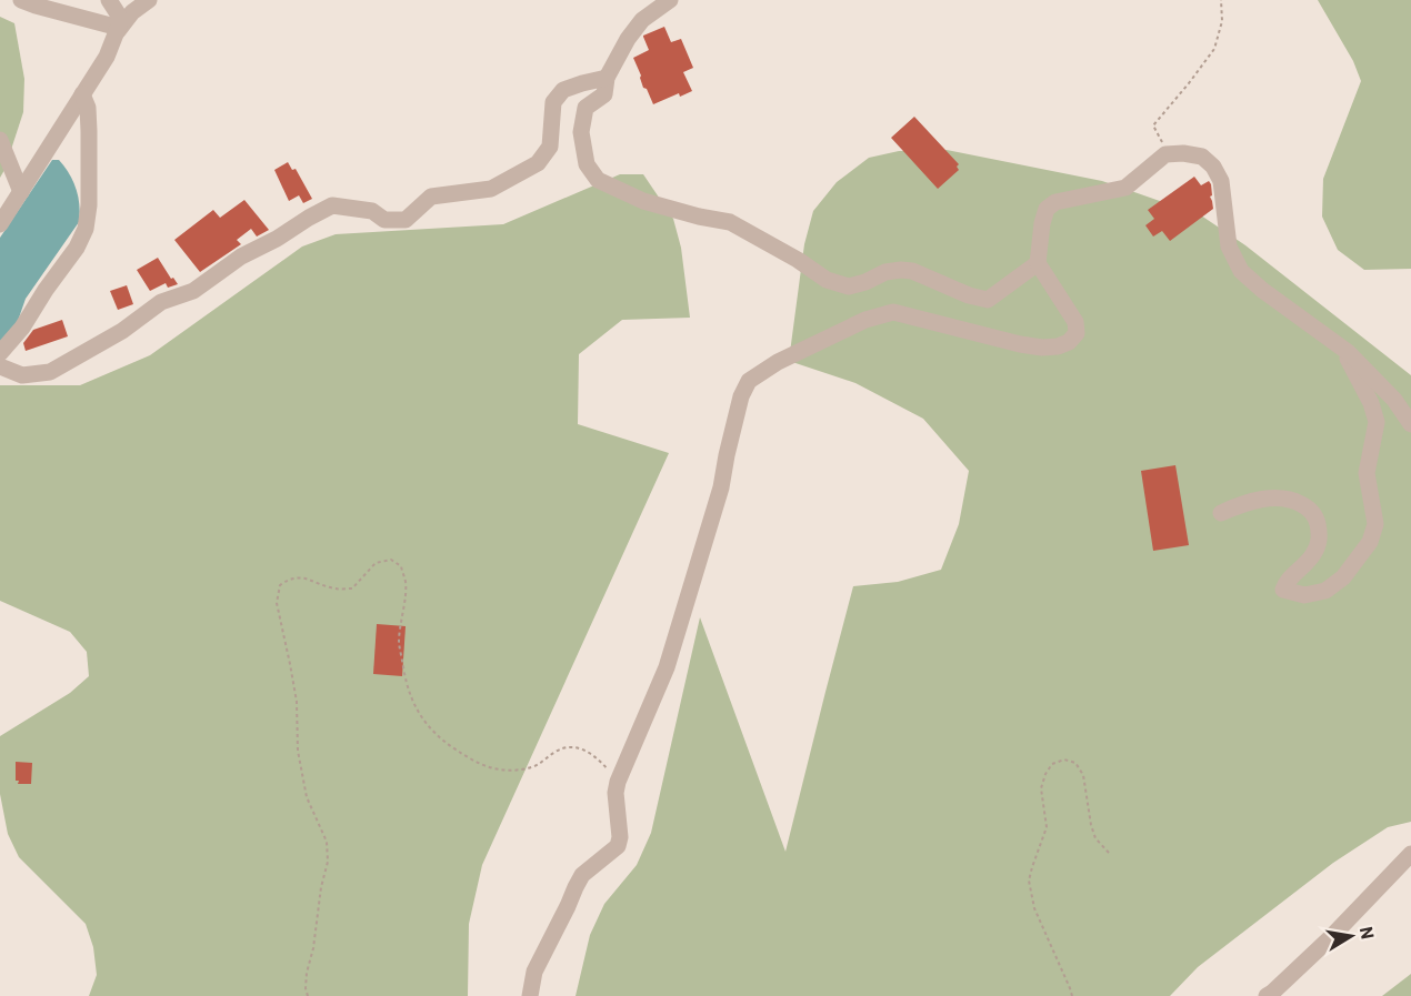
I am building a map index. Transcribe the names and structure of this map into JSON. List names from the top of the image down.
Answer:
{
  "north": "right"
}
